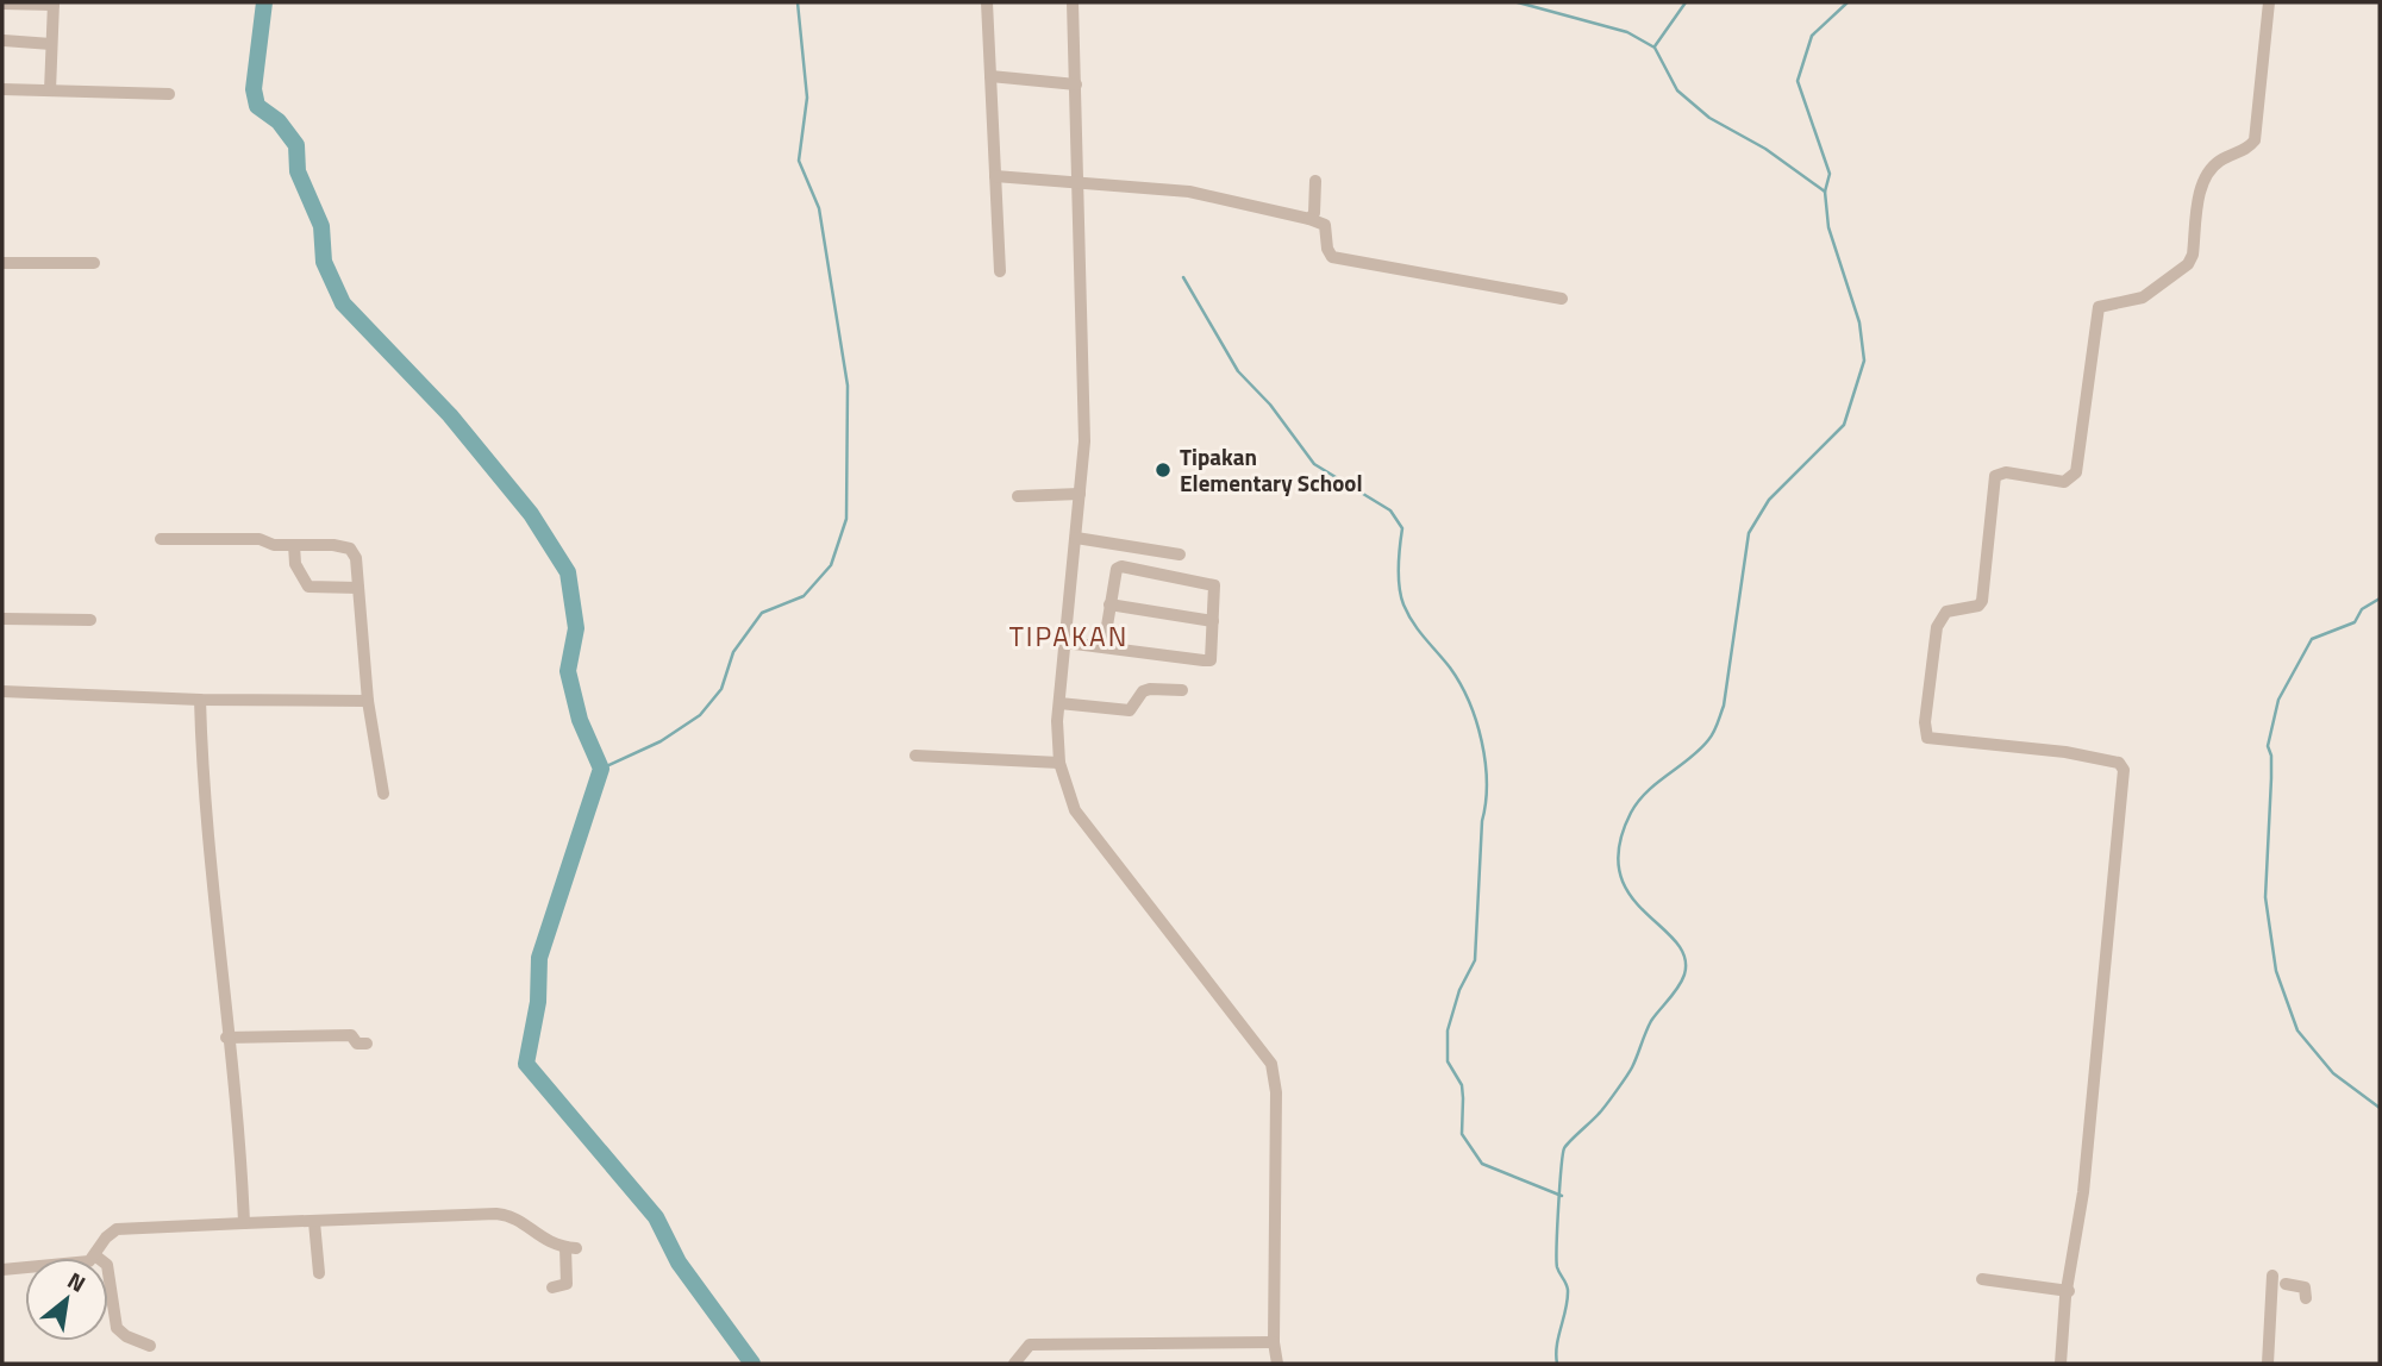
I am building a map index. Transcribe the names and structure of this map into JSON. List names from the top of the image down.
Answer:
{
  "districts": ["TIPAKAN"],
  "places": ["Tipakan Elementary School"],
  "north": "top right"
}
